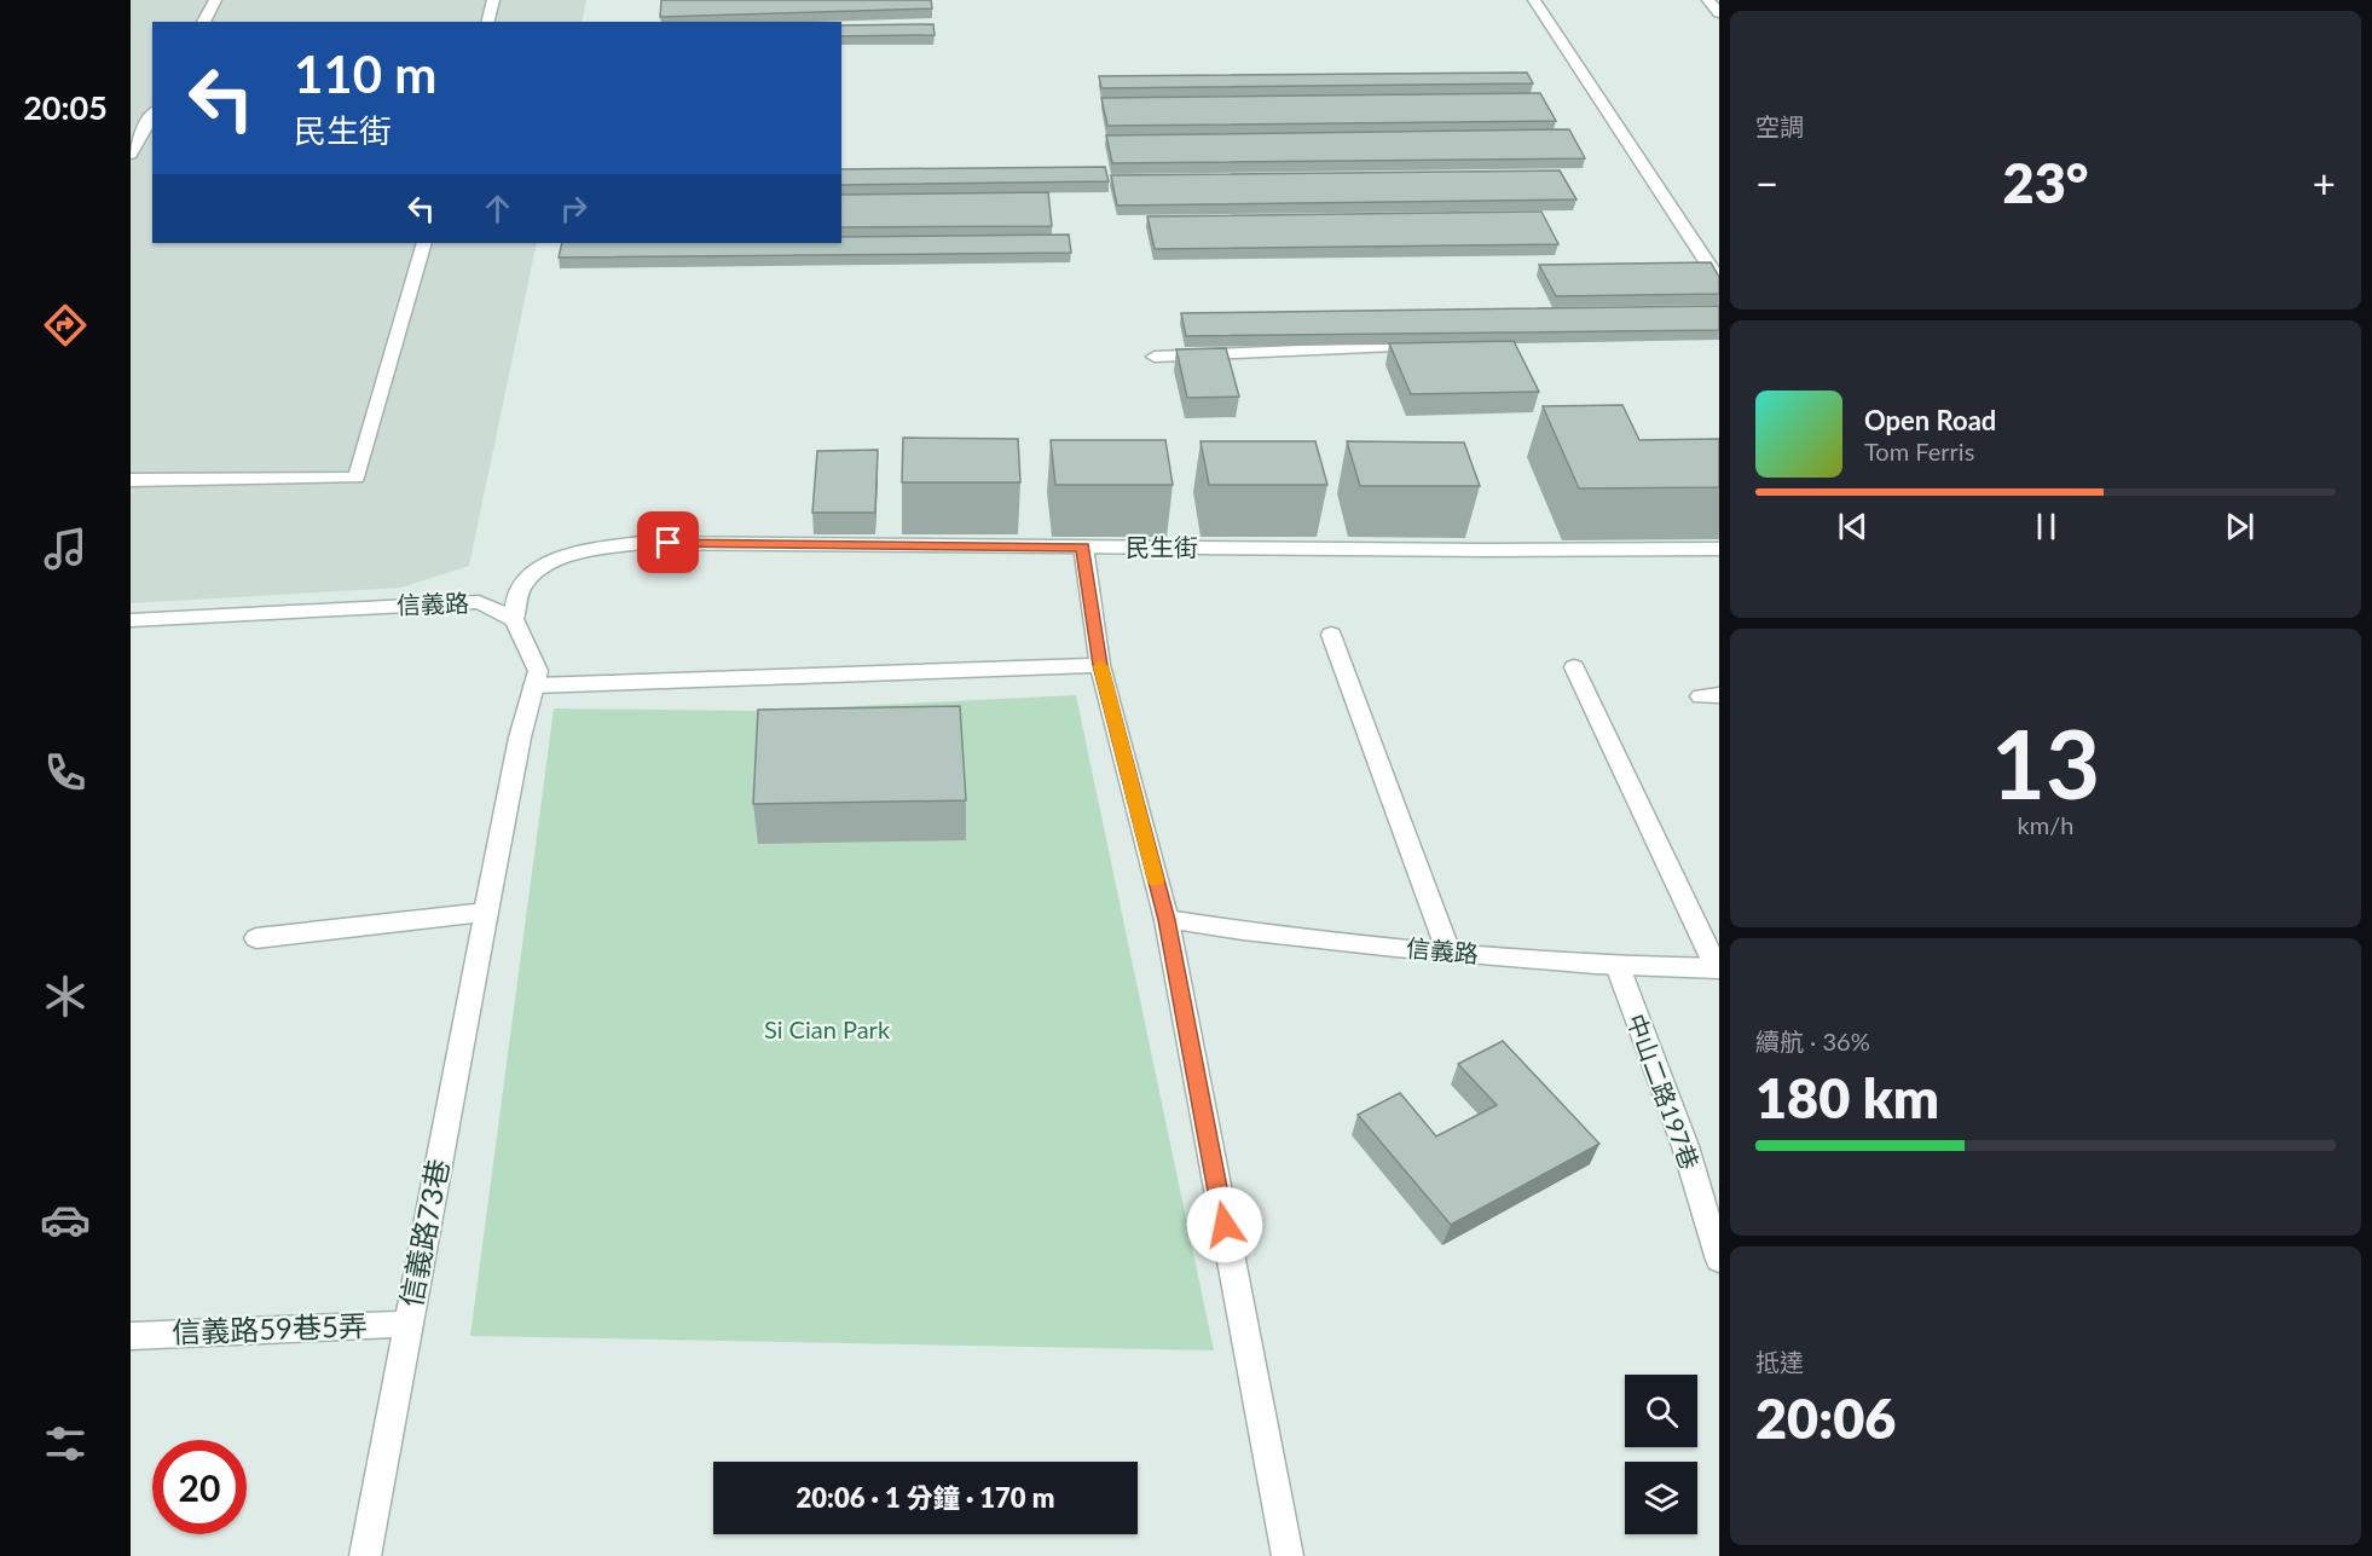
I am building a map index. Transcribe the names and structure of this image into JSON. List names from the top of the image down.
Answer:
{
  "streets": {
    "street": [
      "民生街",
      "信義路",
      "中山二路197巷",
      "信義路73巷",
      "信義路59巷5弄"
    ]
  },
  "crossings": [
    ["民生街", "信義路"],
    ["信義路", "中山二路197巷"],
    ["信義路73巷", "信義路59巷5弄"]
  ],
  "parks": ["Si Cian Park"],
  "page": {
    "tabs": "20:05",
    "tile": [
      "空調",
      ["13", "km/h"],
      ["續航 · 36%", "180 km"],
      ["抵達", "20:06"]
    ],
    "turn": ["110 m", "民生街"],
    "heat": ["−", "23°", "+"],
    "song": ["Open Road", "Tom Ferris"],
    "limit": "20",
    "trip": "20:06 · 1 分鐘 · 170 m"
  }
}
